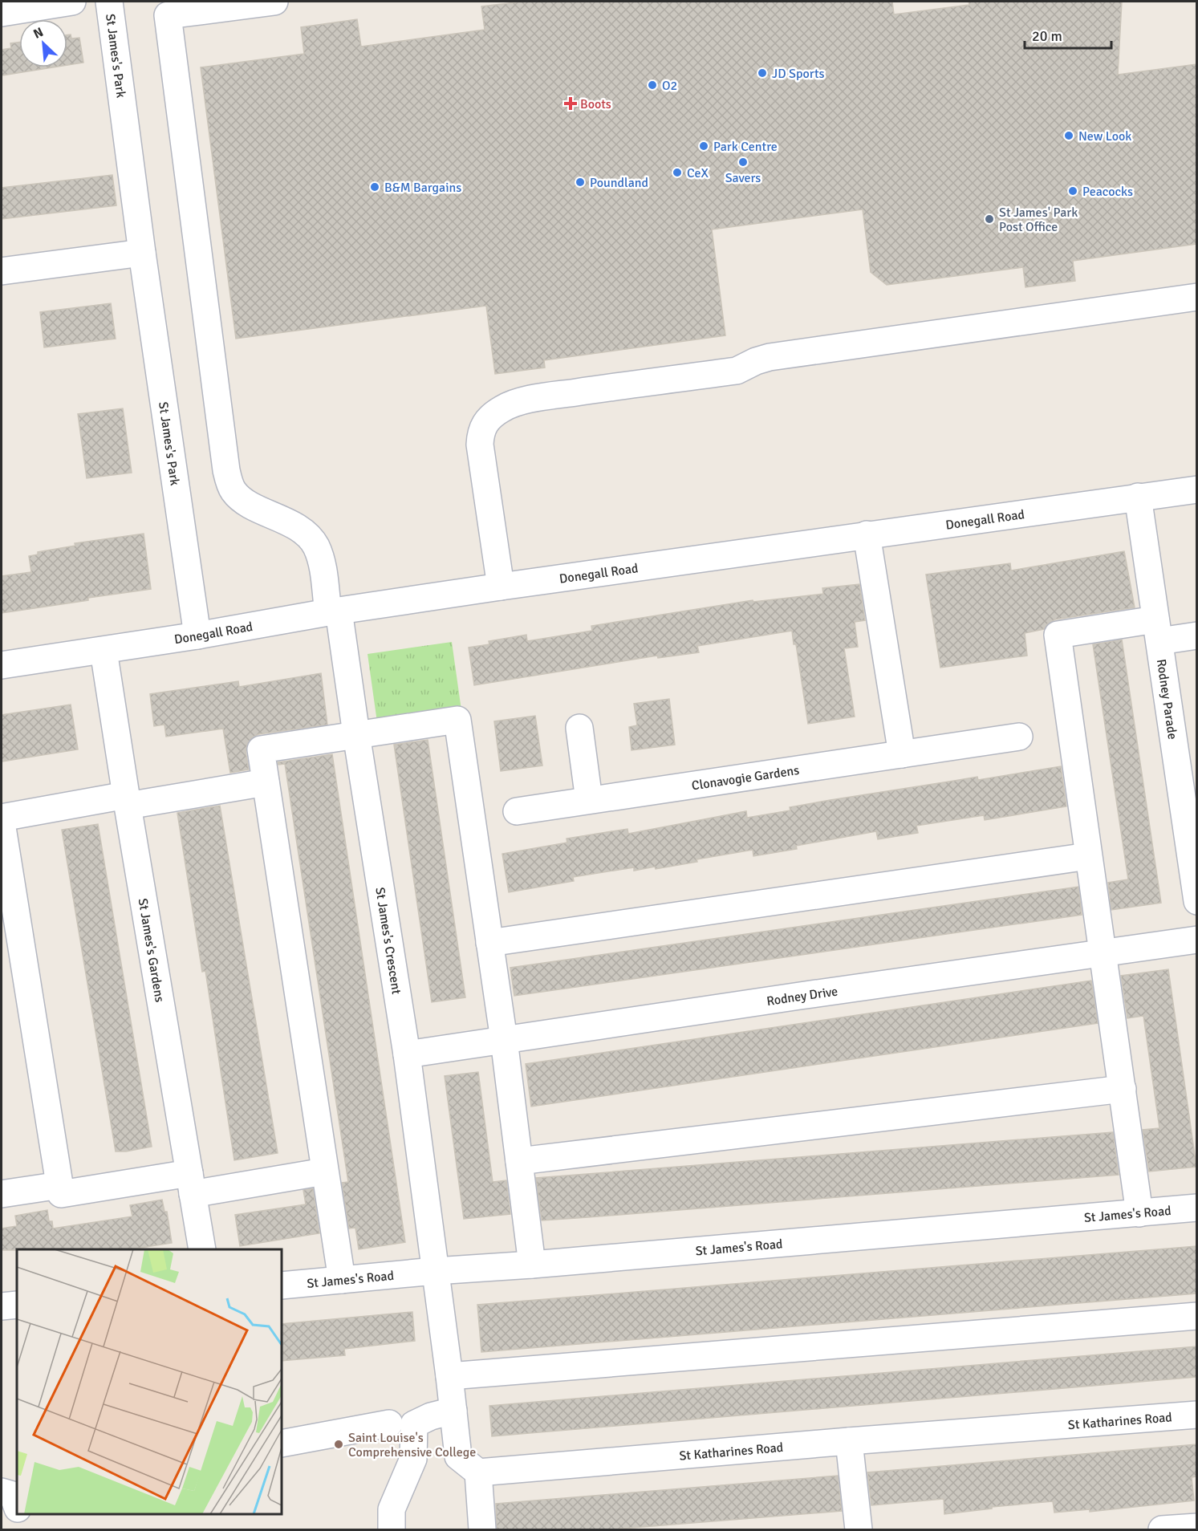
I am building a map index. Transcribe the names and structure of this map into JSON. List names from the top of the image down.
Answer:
{
  "streets": {
    "street": [
      "St James's Park",
      "Donegall Road",
      "Rodney Parade",
      "Clonavogie Gardens",
      "St James's Crescent",
      "St James's Gardens",
      "Rodney Drive",
      "St James's Road",
      "St Katharines Road"
    ]
  },
  "crossings": [
    ["St James's Park", "Donegall Road"],
    ["Donegall Road", "Rodney Parade"],
    ["Donegall Road", "St James's Crescent"],
    ["Donegall Road", "St James's Gardens"],
    ["St James's Crescent", "Rodney Drive"],
    ["St James's Crescent", "St James's Road"]
  ],
  "places": {
    "other": [
      "JD Sports",
      "O2",
      "New Look",
      "Park Centre",
      "Savers",
      "CeX",
      "Poundland",
      "B&M Bargains",
      "Peacocks",
      "St James' Park Post Office",
      "Saint Louise's Comprehensive College"
    ],
    "health": ["Boots"]
  },
  "scale_bar": "20 m",
  "north": "top left"
}
